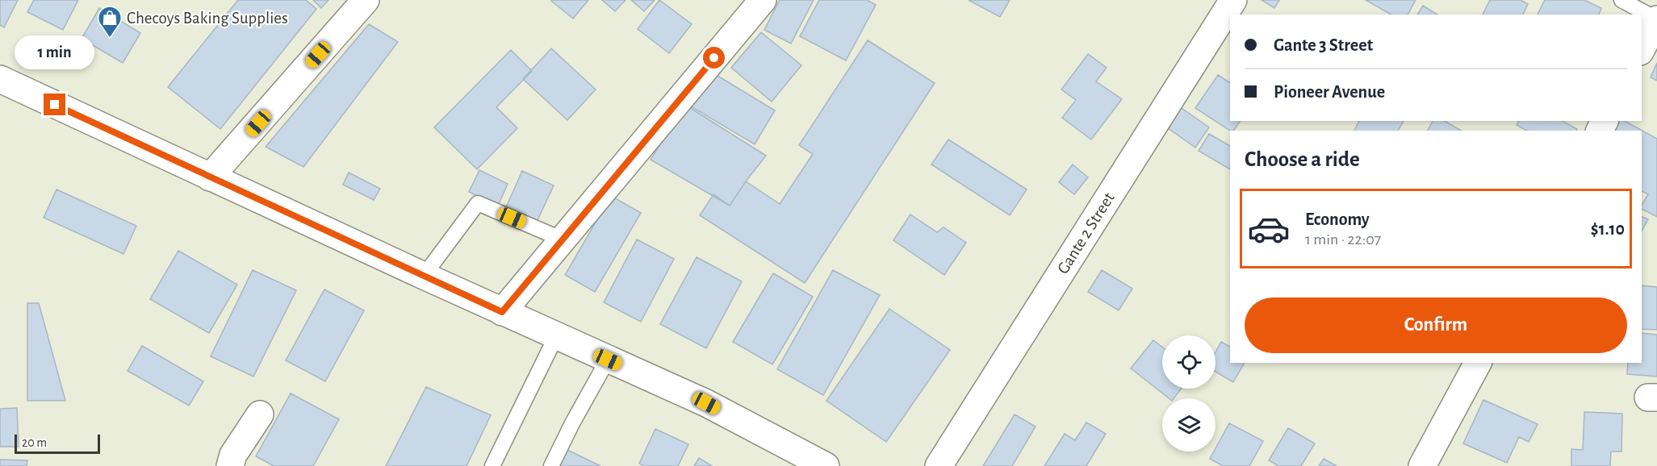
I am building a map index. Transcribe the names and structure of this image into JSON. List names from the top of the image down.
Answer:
{
  "streets": {
    "main road": ["Gante 2 Street"]
  },
  "places": {
    "shop": ["Checoys Baking Supplies"]
  },
  "scale_bar": "20 m",
  "page": {
    "banner": ["Gante 3 Street", "Pioneer Avenue"],
    "bubble": "1 min",
    "heading": "Choose a ride",
    "list": [
      {
        "name": "Economy",
        "note": "1 min · 22:07",
        "value": "$1.10"
      }
    ],
    "buttons": "Confirm",
    "scale": "20 m"
  }
}
